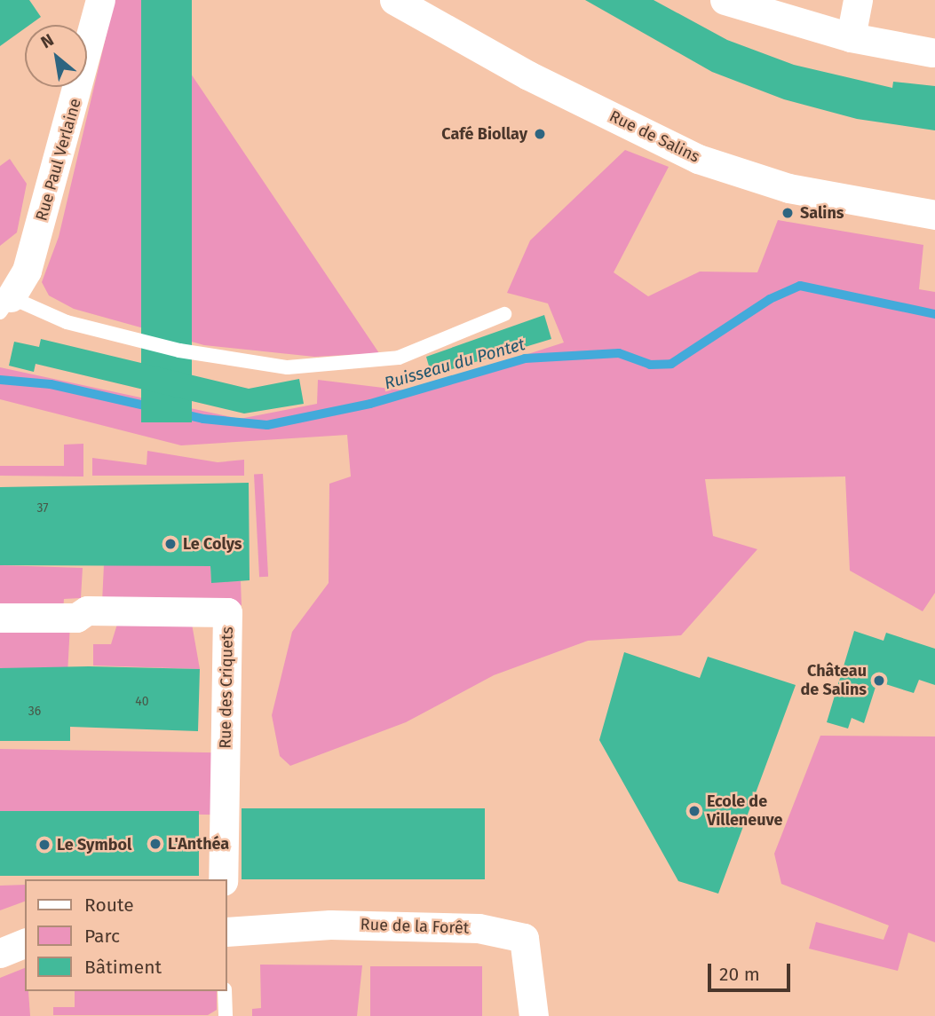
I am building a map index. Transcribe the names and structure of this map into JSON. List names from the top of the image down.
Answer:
{
  "streets": {
    "street": [
      "Rue de Salins",
      "Rue Paul Verlaine",
      "Rue des Criquets",
      "Rue de la Forêt"
    ]
  },
  "water": ["Ruisseau du Pontet"],
  "places": [
    "Café Biollay",
    "Salins",
    "Le Colys",
    "Château de Salins",
    "Ecole de Villeneuve",
    "L'Anthéa",
    "Le Symbol"
  ],
  "house_numbers": ["37", "40", "36"],
  "legend": ["Route", "Parc", "Bâtiment"],
  "scale_bar": "20 m",
  "north": "top left"
}
